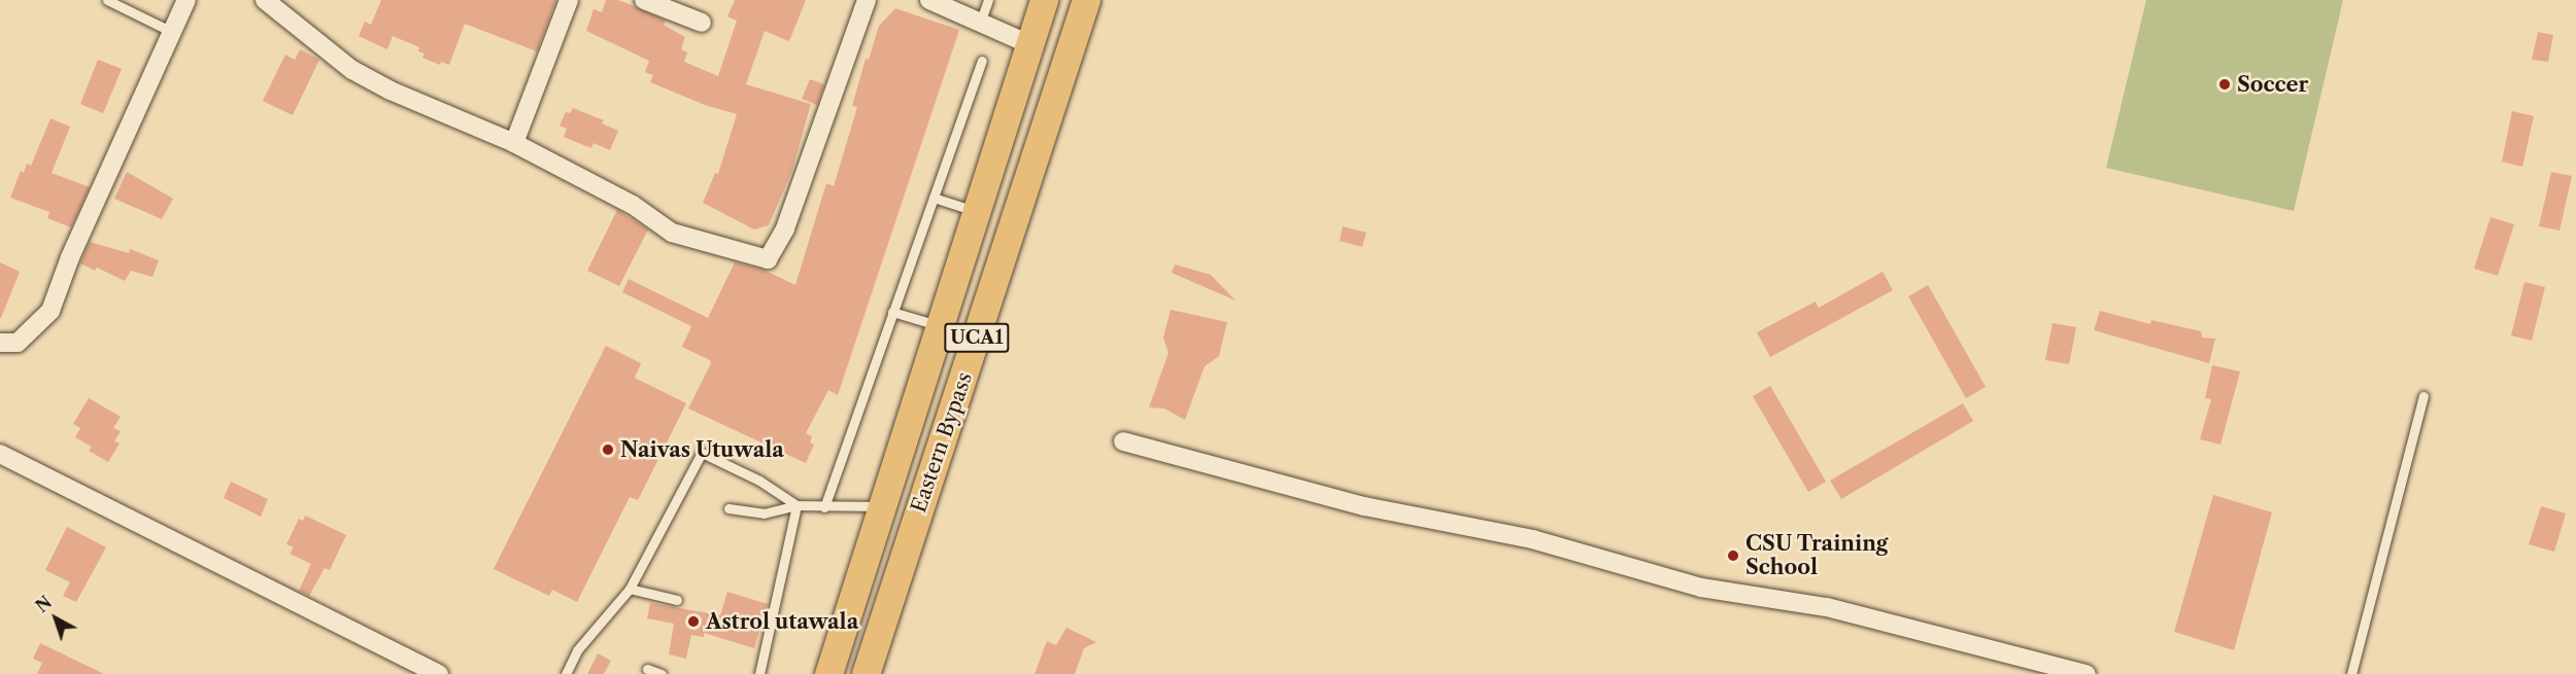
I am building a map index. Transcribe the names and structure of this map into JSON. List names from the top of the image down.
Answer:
{
  "streets": {
    "main road": ["UCA1", "Eastern Bypass"]
  },
  "places": [
    "Soccer",
    "Naivas Utuwala",
    "CSU Training School",
    "Astrol utawala"
  ],
  "north": "top left"
}
